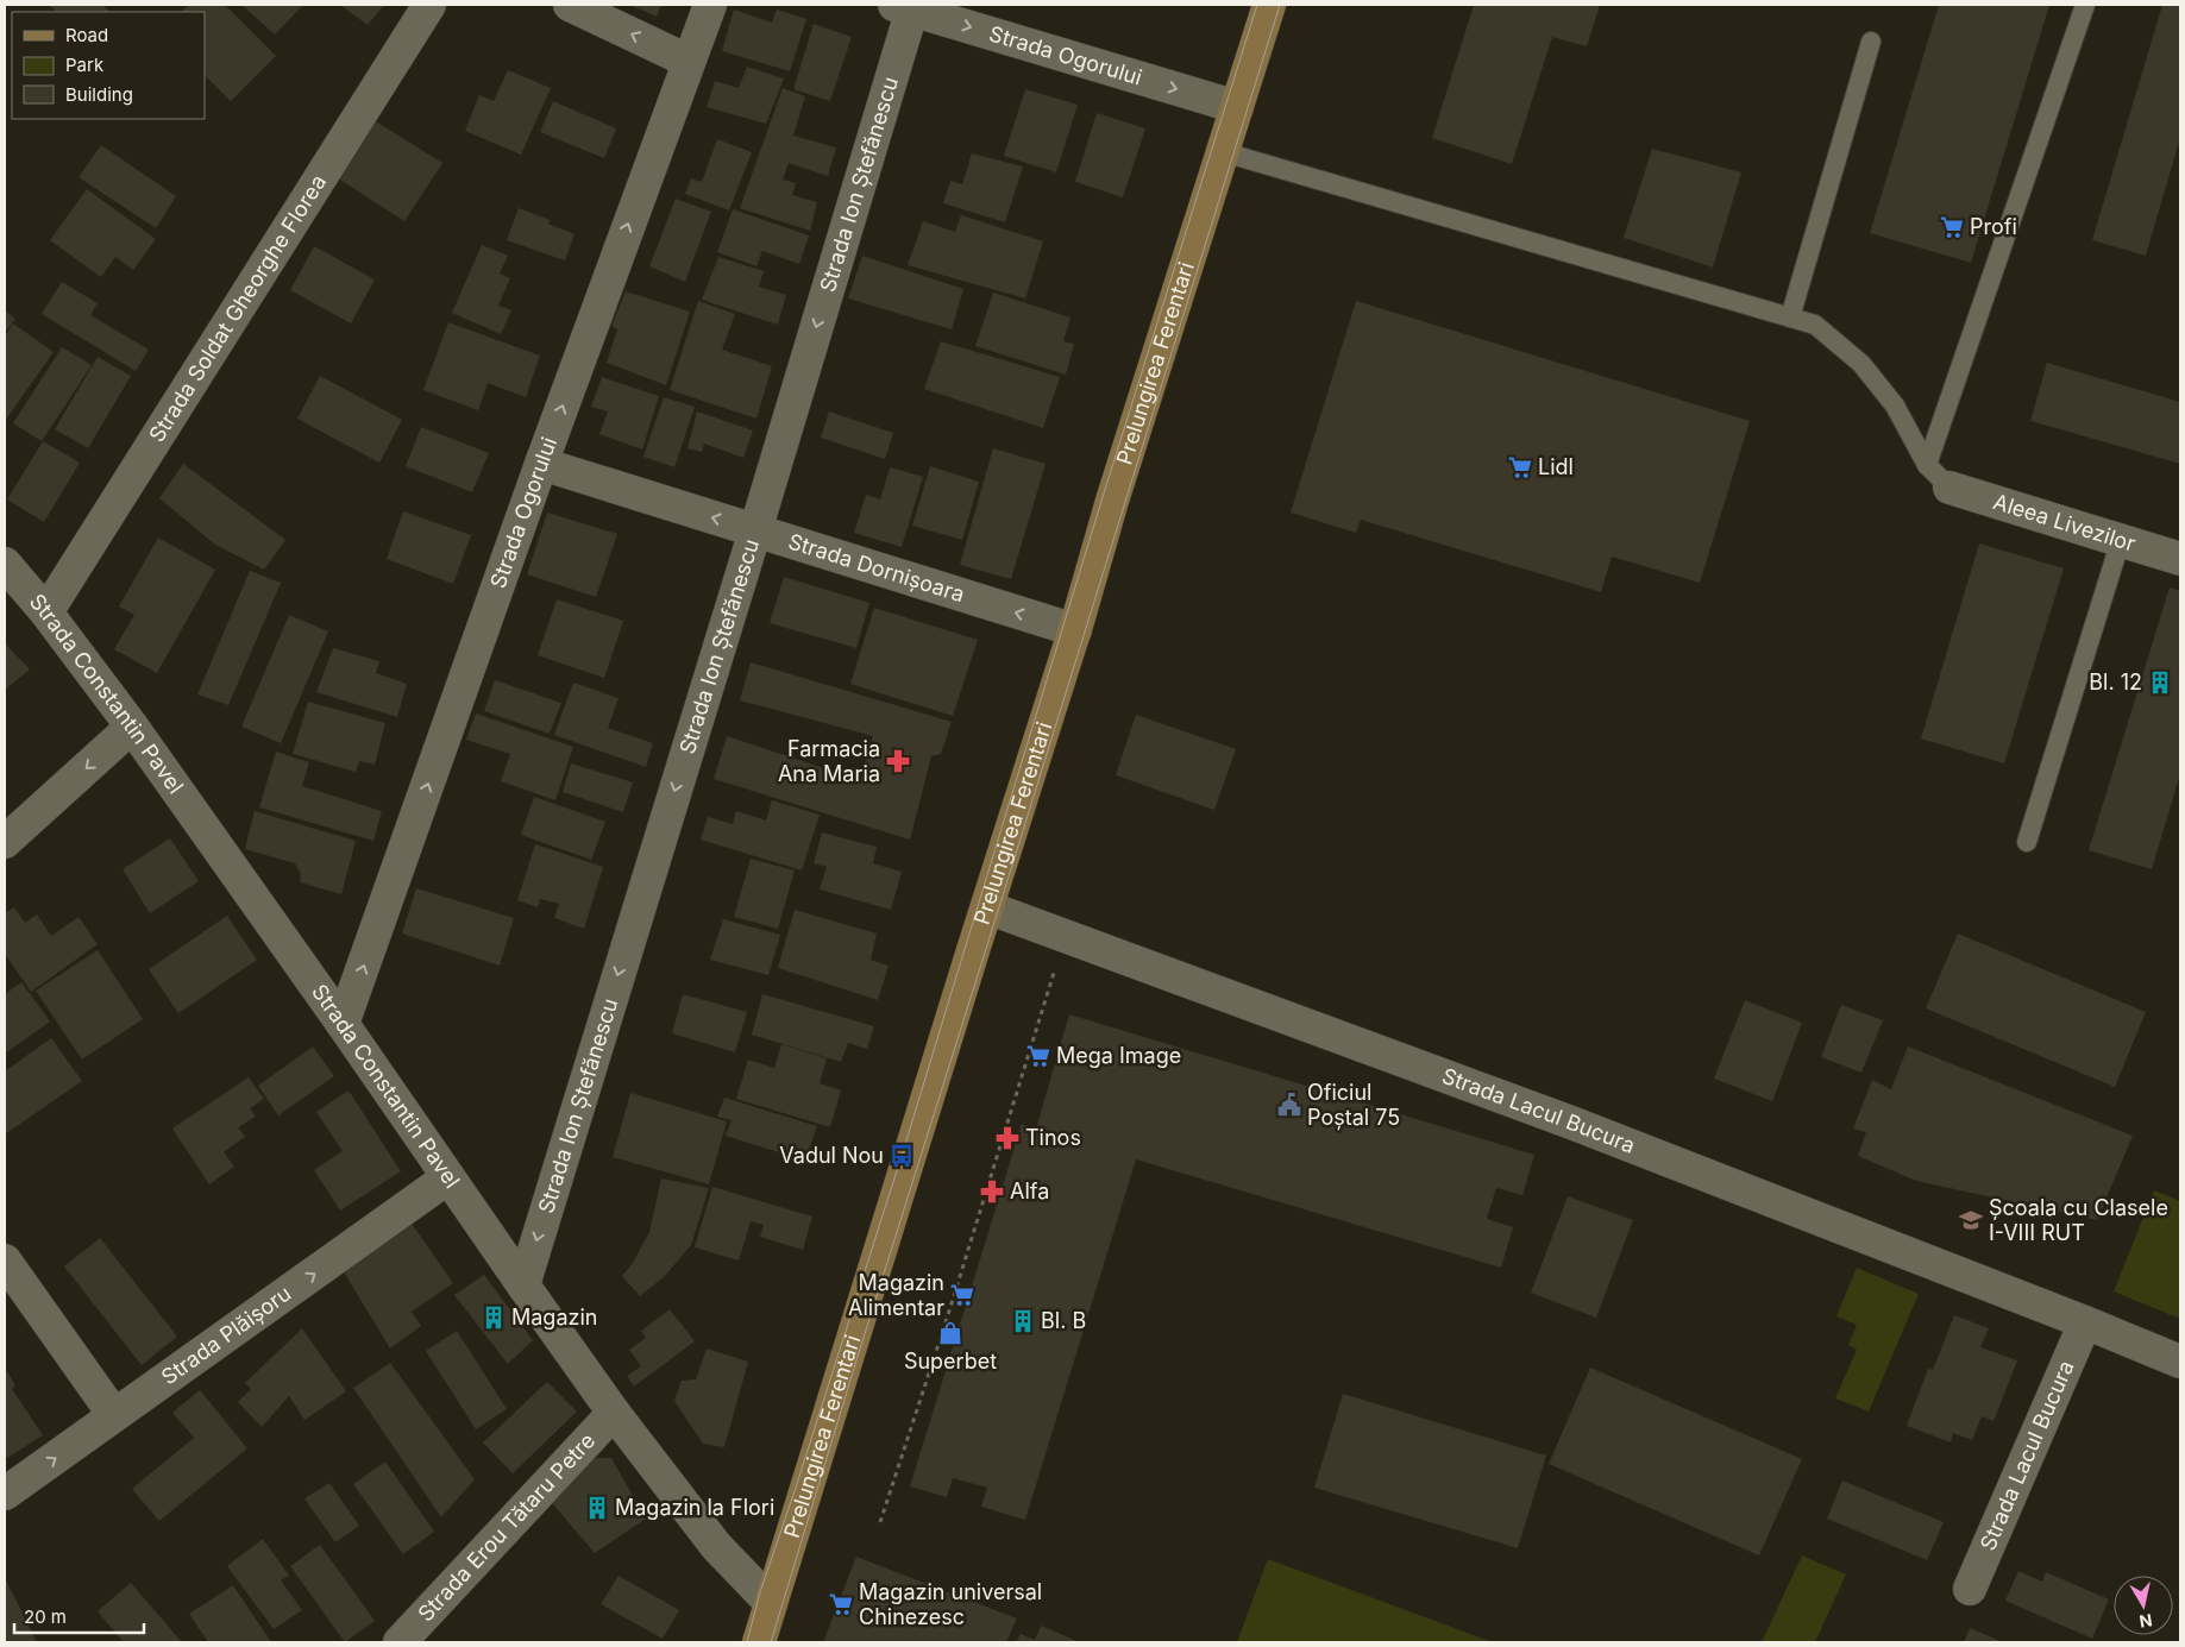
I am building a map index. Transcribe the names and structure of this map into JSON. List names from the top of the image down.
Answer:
{
  "streets": {
    "main road": ["Prelungirea Ferentari"],
    "street": [
      "Strada Ogorului",
      "Strada Ion Ștefănescu",
      "Strada Soldat Gheorghe Florea",
      "Aleea Livezilor",
      "Strada Dornișoara",
      "Strada Constantin Pavel",
      "Strada Lacul Bucura",
      "Strada Plăișoru",
      "Strada Erou Tătaru Petre"
    ]
  },
  "crossings": [
    ["Strada Ogorului", "Strada Ion Ștefănescu"],
    ["Strada Ogorului", "Prelungirea Ferentari"],
    ["Strada Ogorului", "Strada Dornișoara"],
    ["Strada Ogorului", "Strada Constantin Pavel"],
    ["Strada Ion Ștefănescu", "Strada Dornișoara"],
    ["Strada Ion Ștefănescu", "Strada Constantin Pavel"],
    ["Strada Soldat Gheorghe Florea", "Strada Constantin Pavel"],
    ["Prelungirea Ferentari", "Strada Dornișoara"],
    ["Prelungirea Ferentari", "Strada Constantin Pavel"],
    ["Prelungirea Ferentari", "Strada Lacul Bucura"],
    ["Strada Constantin Pavel", "Strada Plăișoru"],
    ["Strada Constantin Pavel", "Strada Erou Tătaru Petre"]
  ],
  "one_way": [
    "Strada Ogorului",
    "Strada Ion Ștefănescu",
    "Strada Dornișoara",
    "Strada Plăișoru"
  ],
  "places": {
    "supermarket": [
      "Profi",
      "Lidl",
      "Mega Image",
      "Magazin Alimentar",
      "Magazin universal Chinezesc"
    ],
    "building": [
      "Bl. 12",
      "Magazin",
      "Bl. B",
      "Magazin la Flori"
    ],
    "pharmacy": ["Farmacia Ana Maria", "Tinos", "Alfa"],
    "public building": ["Oficiul Poștal 75"],
    "bus stop": ["Vadul Nou"],
    "school or university": ["Școala cu Clasele I-VIII RUT"],
    "shop": ["Superbet"]
  },
  "legend": ["Road", "Park", "Building"],
  "scale_bar": "20 m",
  "north": "bottom"
}
